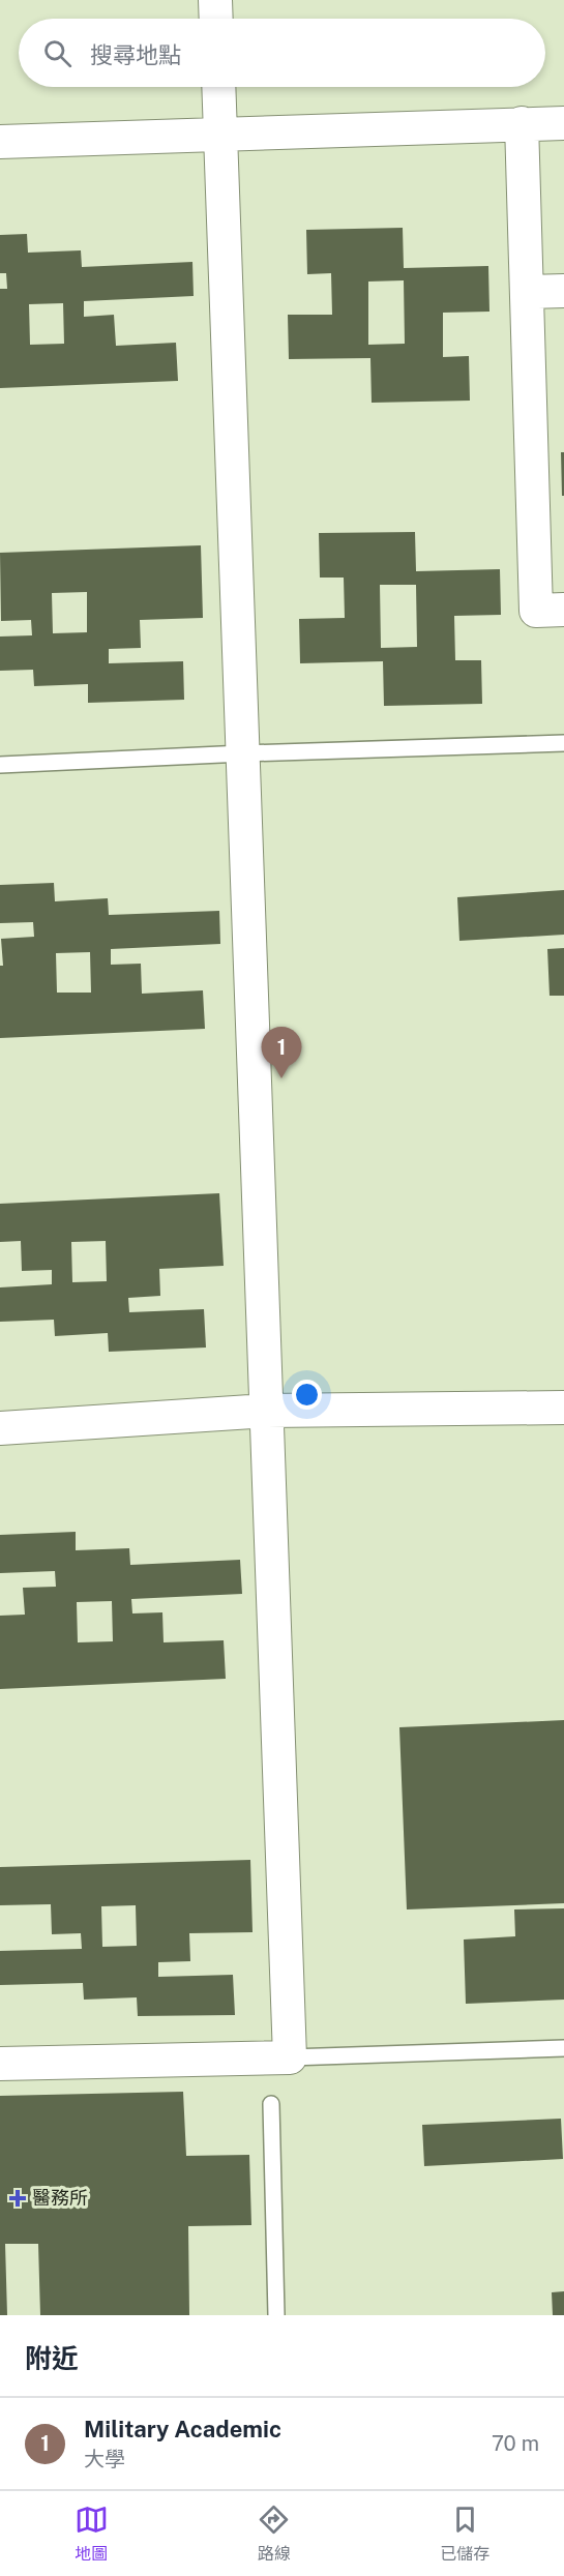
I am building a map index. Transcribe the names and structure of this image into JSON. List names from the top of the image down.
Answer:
{
  "places": {
    "health": ["醫務所"]
  },
  "page": {
    "search": "搜尋地點",
    "pins": "1",
    "heading": "附近",
    "list": [
      {
        "mark": "1",
        "name": "Military Academic",
        "note": "大學",
        "value": "70 m"
      }
    ],
    "nav": ["地圖", "路線", "已儲存"]
  }
}
